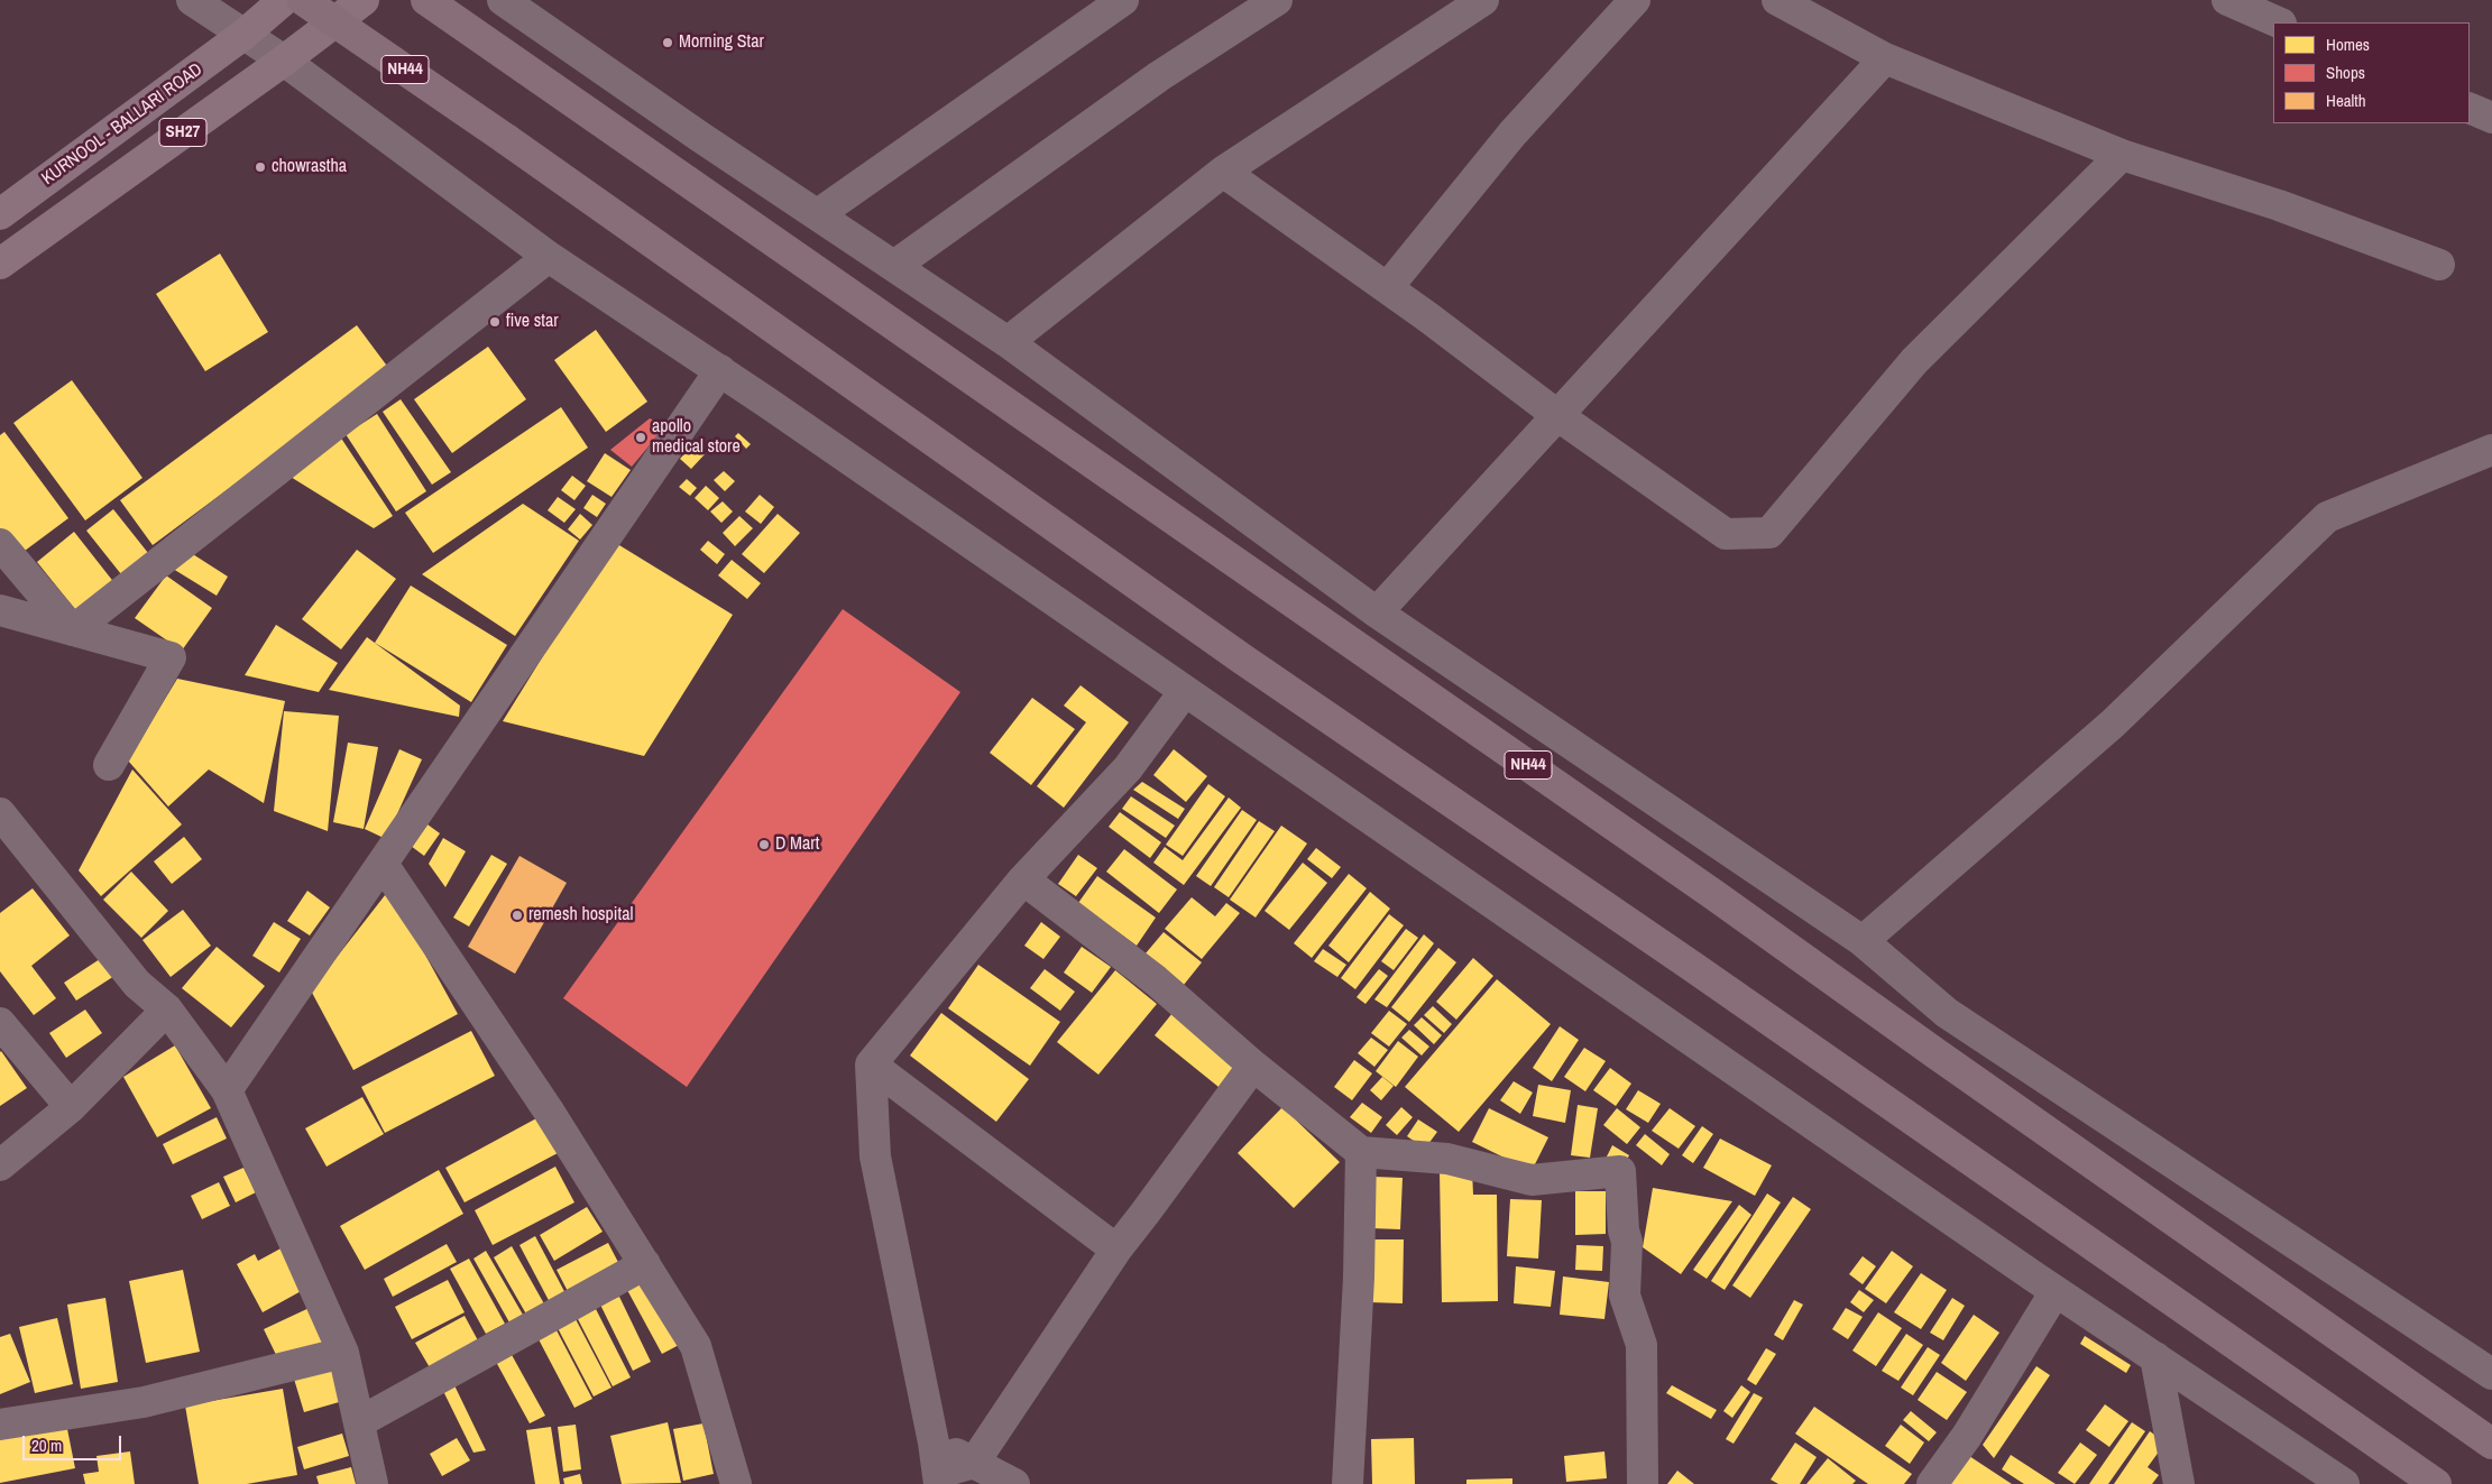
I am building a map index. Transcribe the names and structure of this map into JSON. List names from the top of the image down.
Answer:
{
  "streets": {
    "highway": ["NH44"],
    "main road": ["KURNOOL - BALLARI ROAD", "SH27"]
  },
  "crossings": [
    ["KURNOOL - BALLARI ROAD", "SH27"]
  ],
  "places": [
    "Morning Star",
    "chowrastha",
    "five star",
    "apollo medical store",
    "D Mart",
    "remesh hospital"
  ],
  "legend": ["Homes", "Shops", "Health"],
  "scale_bar": "20 m"
}
